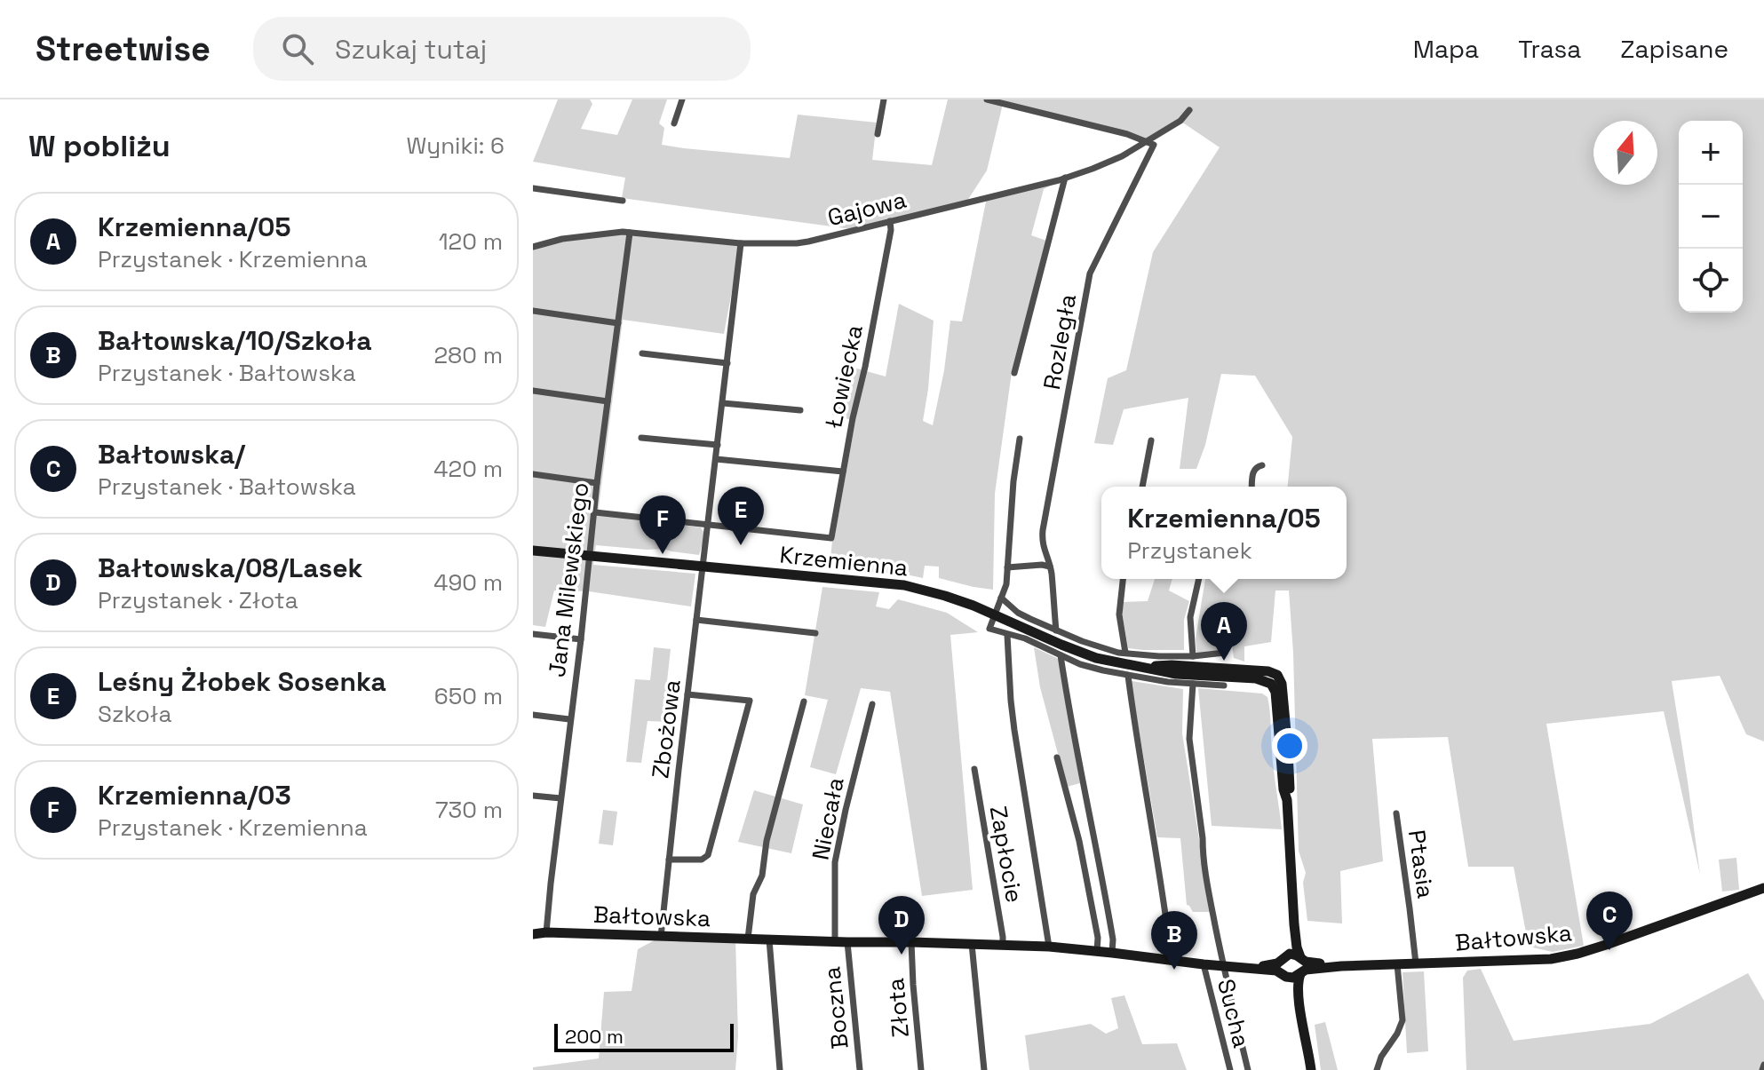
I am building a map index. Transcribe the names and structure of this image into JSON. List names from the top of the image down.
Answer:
{
  "streets": {
    "main road": ["Krzemienna", "Bałtowska"],
    "street": [
      "Gajowa",
      "Rozległa",
      "Łowiecka",
      "Jana Milewskiego",
      "Zbożowa",
      "Niecała",
      "Zapłocie",
      "Ptasia",
      "Boczna",
      "Złota",
      "Sucha"
    ]
  },
  "crossings": [
    ["Gajowa", "Rozległa"],
    ["Gajowa", "Łowiecka"],
    ["Gajowa", "Jana Milewskiego"],
    ["Gajowa", "Zbożowa"],
    ["Łowiecka", "Zbożowa"],
    ["Krzemienna", "Jana Milewskiego"],
    ["Krzemienna", "Zbożowa"],
    ["Krzemienna", "Bałtowska"],
    ["Jana Milewskiego", "Bałtowska"],
    ["Zbożowa", "Bałtowska"],
    ["Niecała", "Bałtowska"],
    ["Zapłocie", "Bałtowska"],
    ["Ptasia", "Bałtowska"],
    ["Bałtowska", "Boczna"],
    ["Bałtowska", "Złota"],
    ["Bałtowska", "Sucha"]
  ],
  "scale_bar": "200 m",
  "north": "top",
  "page": {
    "header": "Streetwise",
    "search": "Szukaj tutaj",
    "nav": ["Mapa", "Trasa", "Zapisane"],
    "heading": ["W pobliżu", "Wyniki: 6"],
    "map_buttons": ["+", "−"],
    "list": [
      {
        "mark": "A",
        "name": "Krzemienna/05",
        "note": "Przystanek · Krzemienna",
        "value": "120 m"
      },
      {
        "mark": "B",
        "name": "Bałtowska/10/Szkoła",
        "note": "Przystanek · Bałtowska",
        "value": "280 m"
      },
      {
        "mark": "C",
        "name": "Bałtowska/",
        "note": "Przystanek · Bałtowska",
        "value": "420 m"
      },
      {
        "mark": "D",
        "name": "Bałtowska/08/Lasek",
        "note": "Przystanek · Złota",
        "value": "490 m"
      },
      {
        "mark": "E",
        "name": "Leśny Żłobek Sosenka",
        "note": "Szkoła",
        "value": "650 m"
      },
      {
        "mark": "F",
        "name": "Krzemienna/03",
        "note": "Przystanek · Krzemienna",
        "value": "730 m"
      }
    ],
    "popup": ["Krzemienna/05", "Przystanek"],
    "pins": [
      "E",
      "F",
      "A",
      "C",
      "D",
      "B"
    ],
    "scale": "200 m"
  }
}
